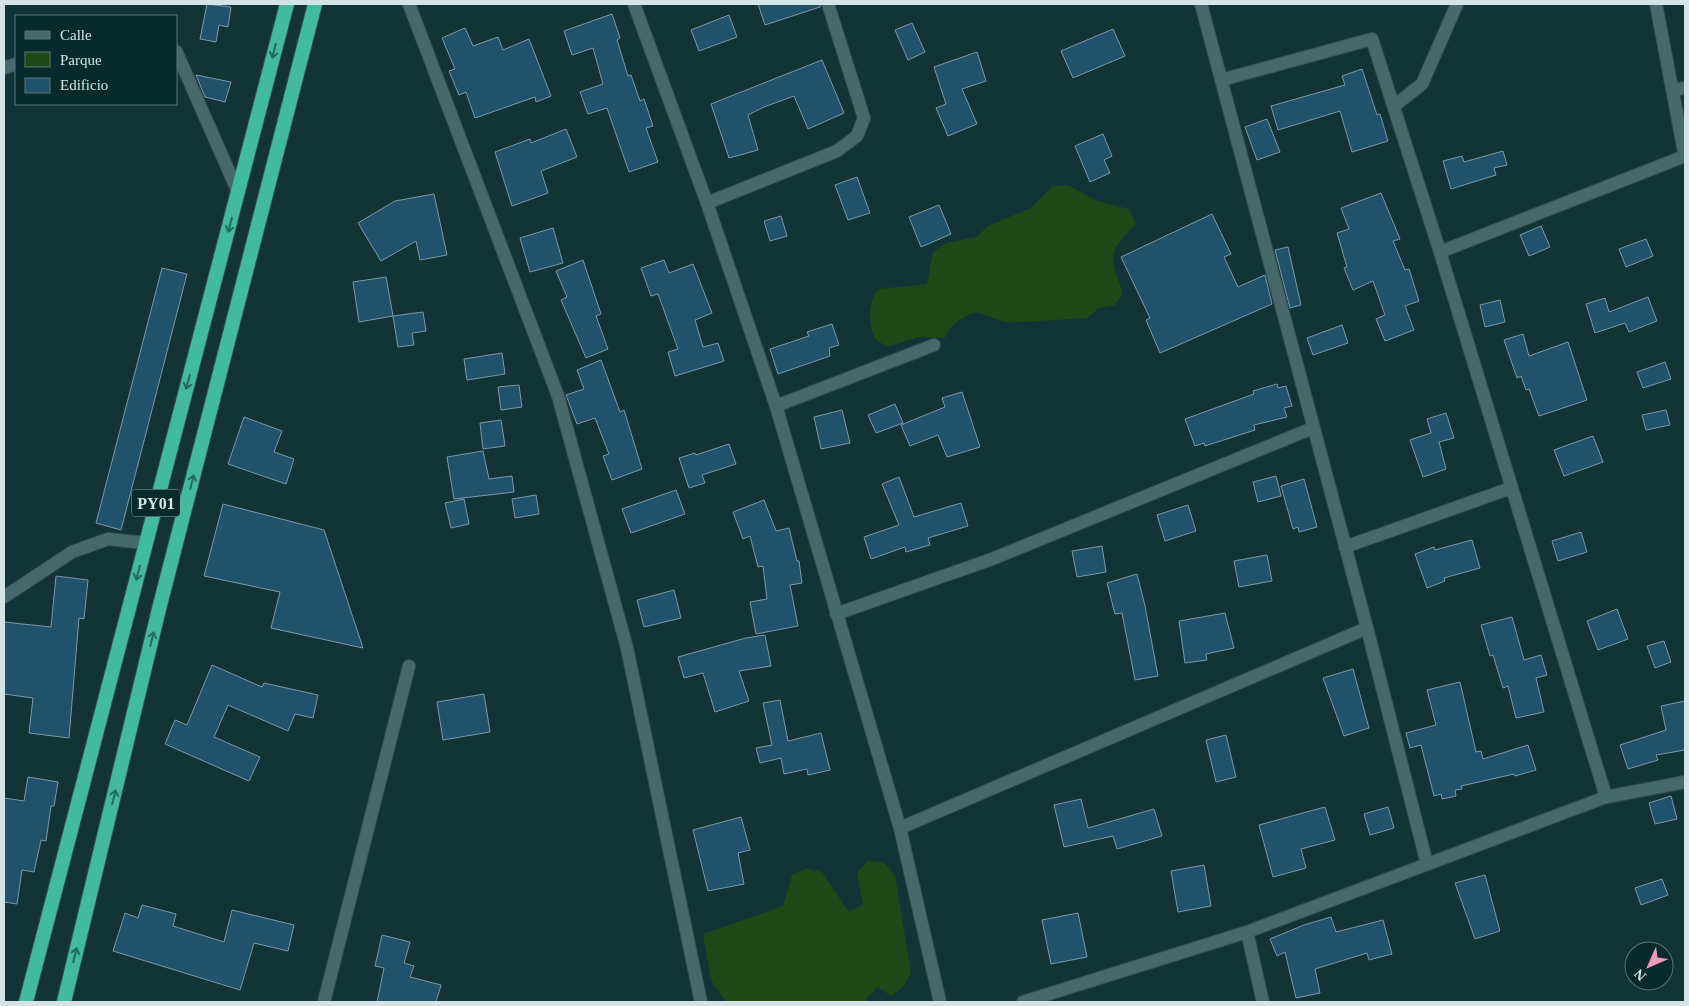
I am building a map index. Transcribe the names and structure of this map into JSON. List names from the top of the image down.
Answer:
{
  "streets": {
    "highway": ["PY01"]
  },
  "legend": ["Calle", "Parque", "Edificio"],
  "north": "bottom left"
}
